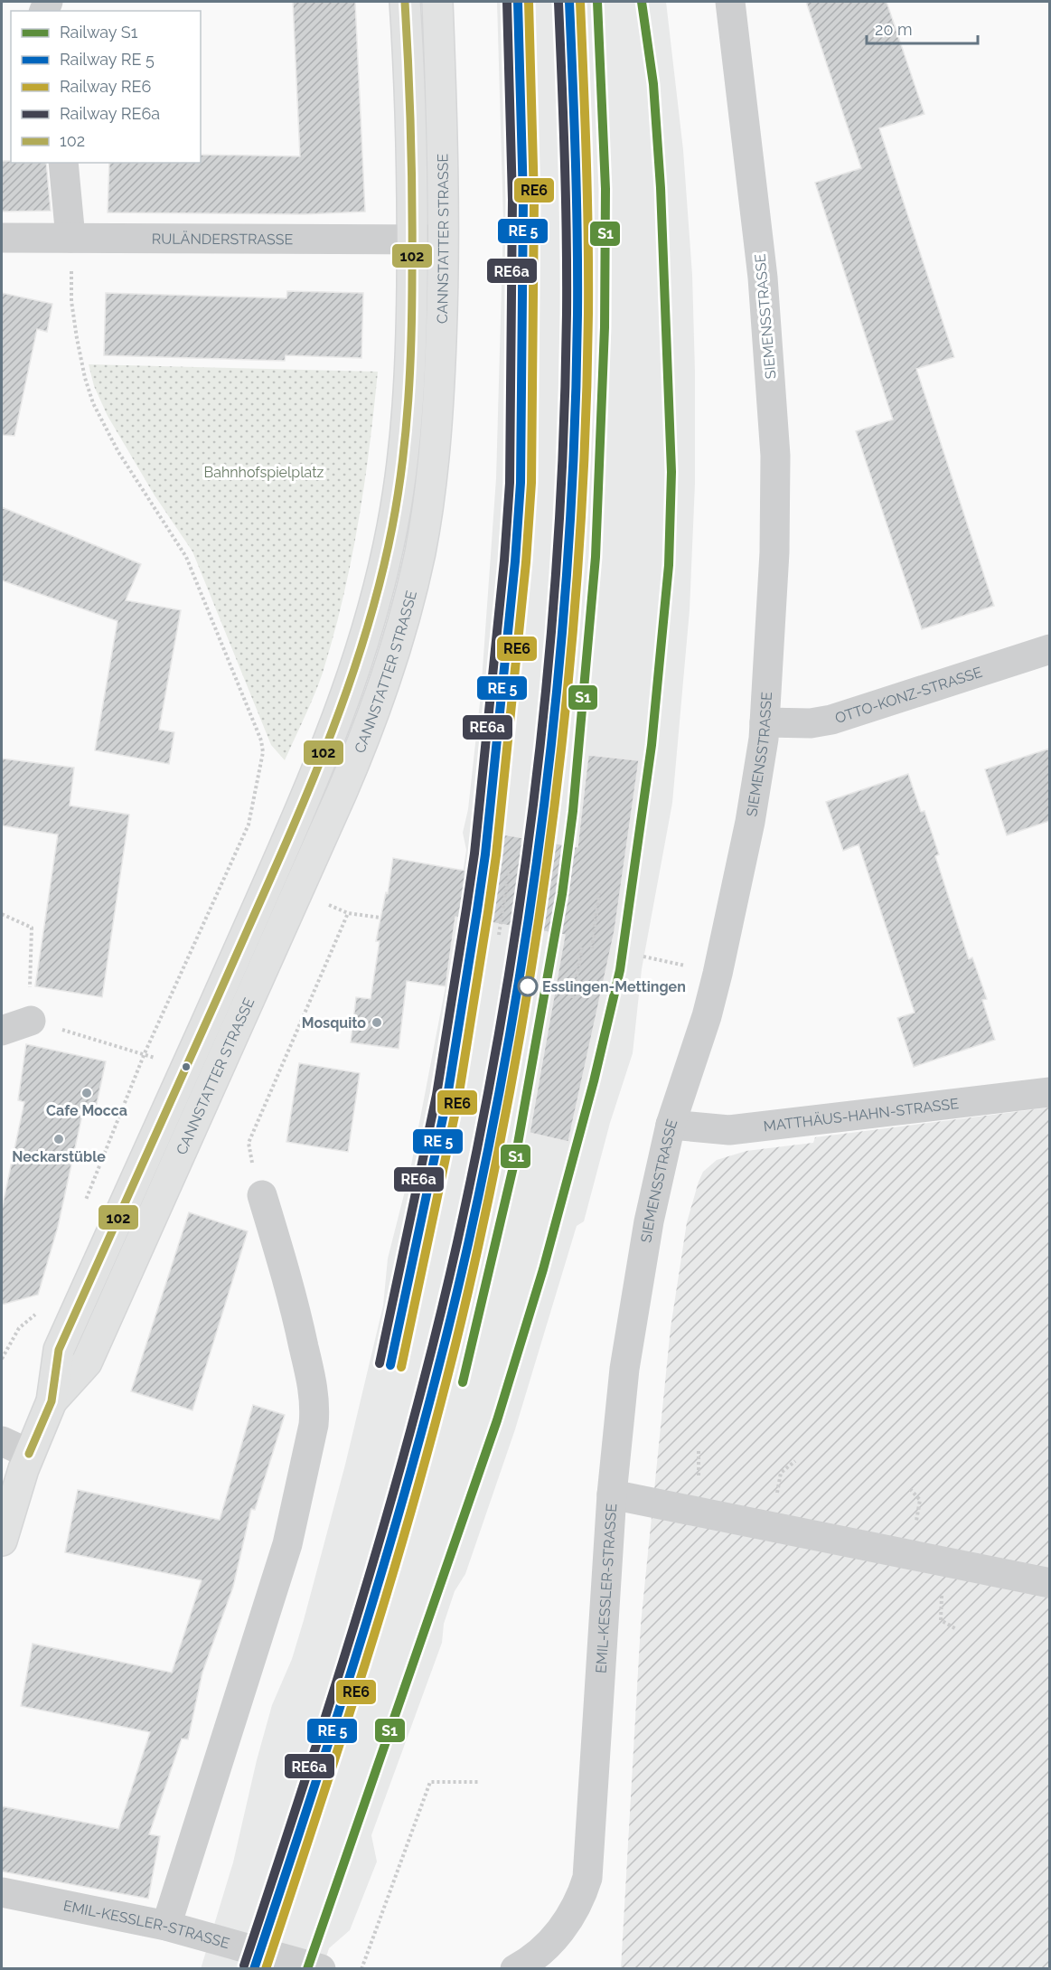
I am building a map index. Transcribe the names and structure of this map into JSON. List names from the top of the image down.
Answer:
{
  "streets": {
    "main road": ["CANNSTATTER STRASSE"],
    "street": [
      "RULÄNDERSTRASSE",
      "SIEMENSSTRASSE",
      "OTTO-KONZ-STRASSE",
      "MATTHÄUS-HAHN-STRASSE",
      "EMIL-KESSLER-STRASSE"
    ]
  },
  "crossings": [
    ["CANNSTATTER STRASSE", "RULÄNDERSTRASSE"],
    ["SIEMENSSTRASSE", "OTTO-KONZ-STRASSE"],
    ["SIEMENSSTRASSE", "MATTHÄUS-HAHN-STRASSE"],
    ["SIEMENSSTRASSE", "EMIL-KESSLER-STRASSE"]
  ],
  "parks": ["Bahnhofspielplatz"],
  "places": [
    "Esslingen-Mettingen",
    "Mosquito",
    "Cafe Mocca",
    "Neckarstüble"
  ],
  "lines": [
    "rail line S1",
    "rail line RE6",
    "rail line RE6a",
    "transit line 102"
  ],
  "legend": [
    "Railway S1",
    "Railway RE 5",
    "Railway RE6",
    "Railway RE6a",
    "102"
  ],
  "scale_bar": "20 m"
}
